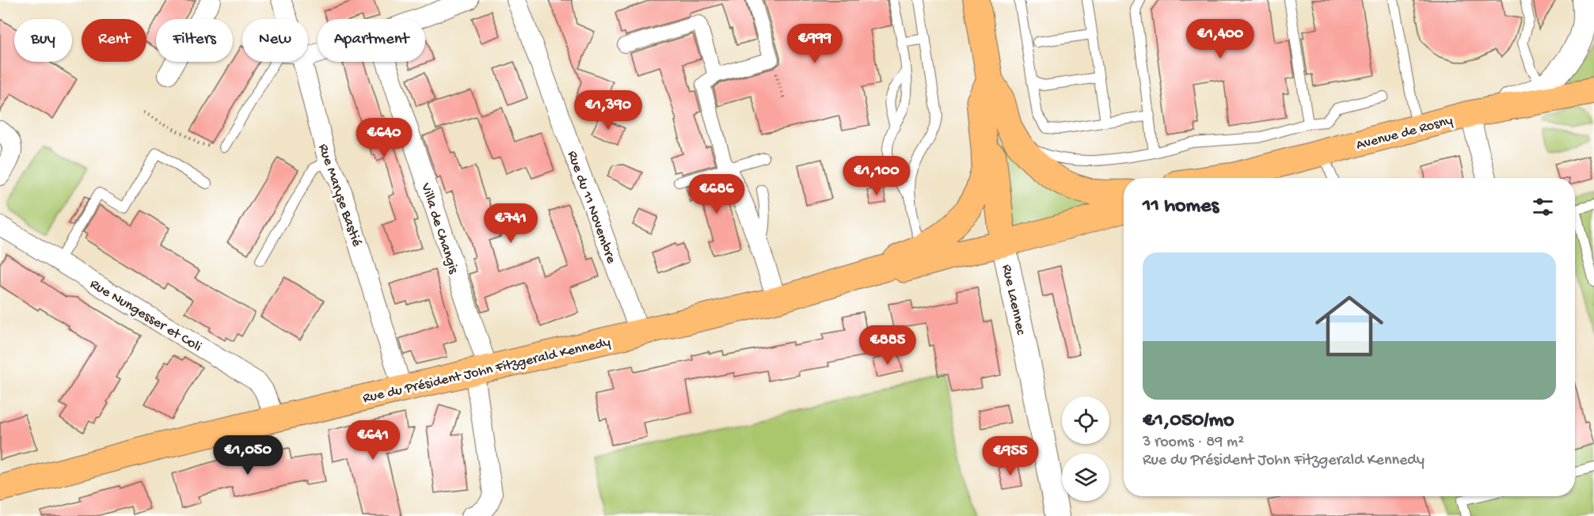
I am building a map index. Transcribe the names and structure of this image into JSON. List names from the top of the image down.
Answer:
{
  "streets": {
    "main road": ["Avenue de Rosny", "Rue Laennec", "Rue du Président John Fitzgerald Kennedy"],
    "street": [
      "Rue Maryse Bastié",
      "Rue du 11 Novembre",
      "Villa de Changis",
      "Rue Nungesser et Coli"
    ]
  },
  "crossings": [
    ["Rue Maryse Bastié", "Rue du Président John Fitzgerald Kennedy"],
    ["Rue du 11 Novembre", "Rue du Président John Fitzgerald Kennedy"],
    ["Villa de Changis", "Rue du Président John Fitzgerald Kennedy"],
    ["Rue Nungesser et Coli", "Rue du Président John Fitzgerald Kennedy"]
  ],
  "page": {
    "price": [
      "€1,400",
      "€999",
      "€1,390",
      "€640",
      "€1,100",
      "€686",
      "€741",
      "€885",
      "€641",
      "€1,050",
      "€955"
    ],
    "chip": [
      "Buy",
      "Rent",
      "Filters",
      "New",
      "Apartment"
    ],
    "heading": "11 homes",
    "list": [
      {
        "name": "€1,050/mo",
        "note": "3 rooms · 89 m² · Rue du Président John Fitzgerald Kennedy"
      }
    ]
  }
}
